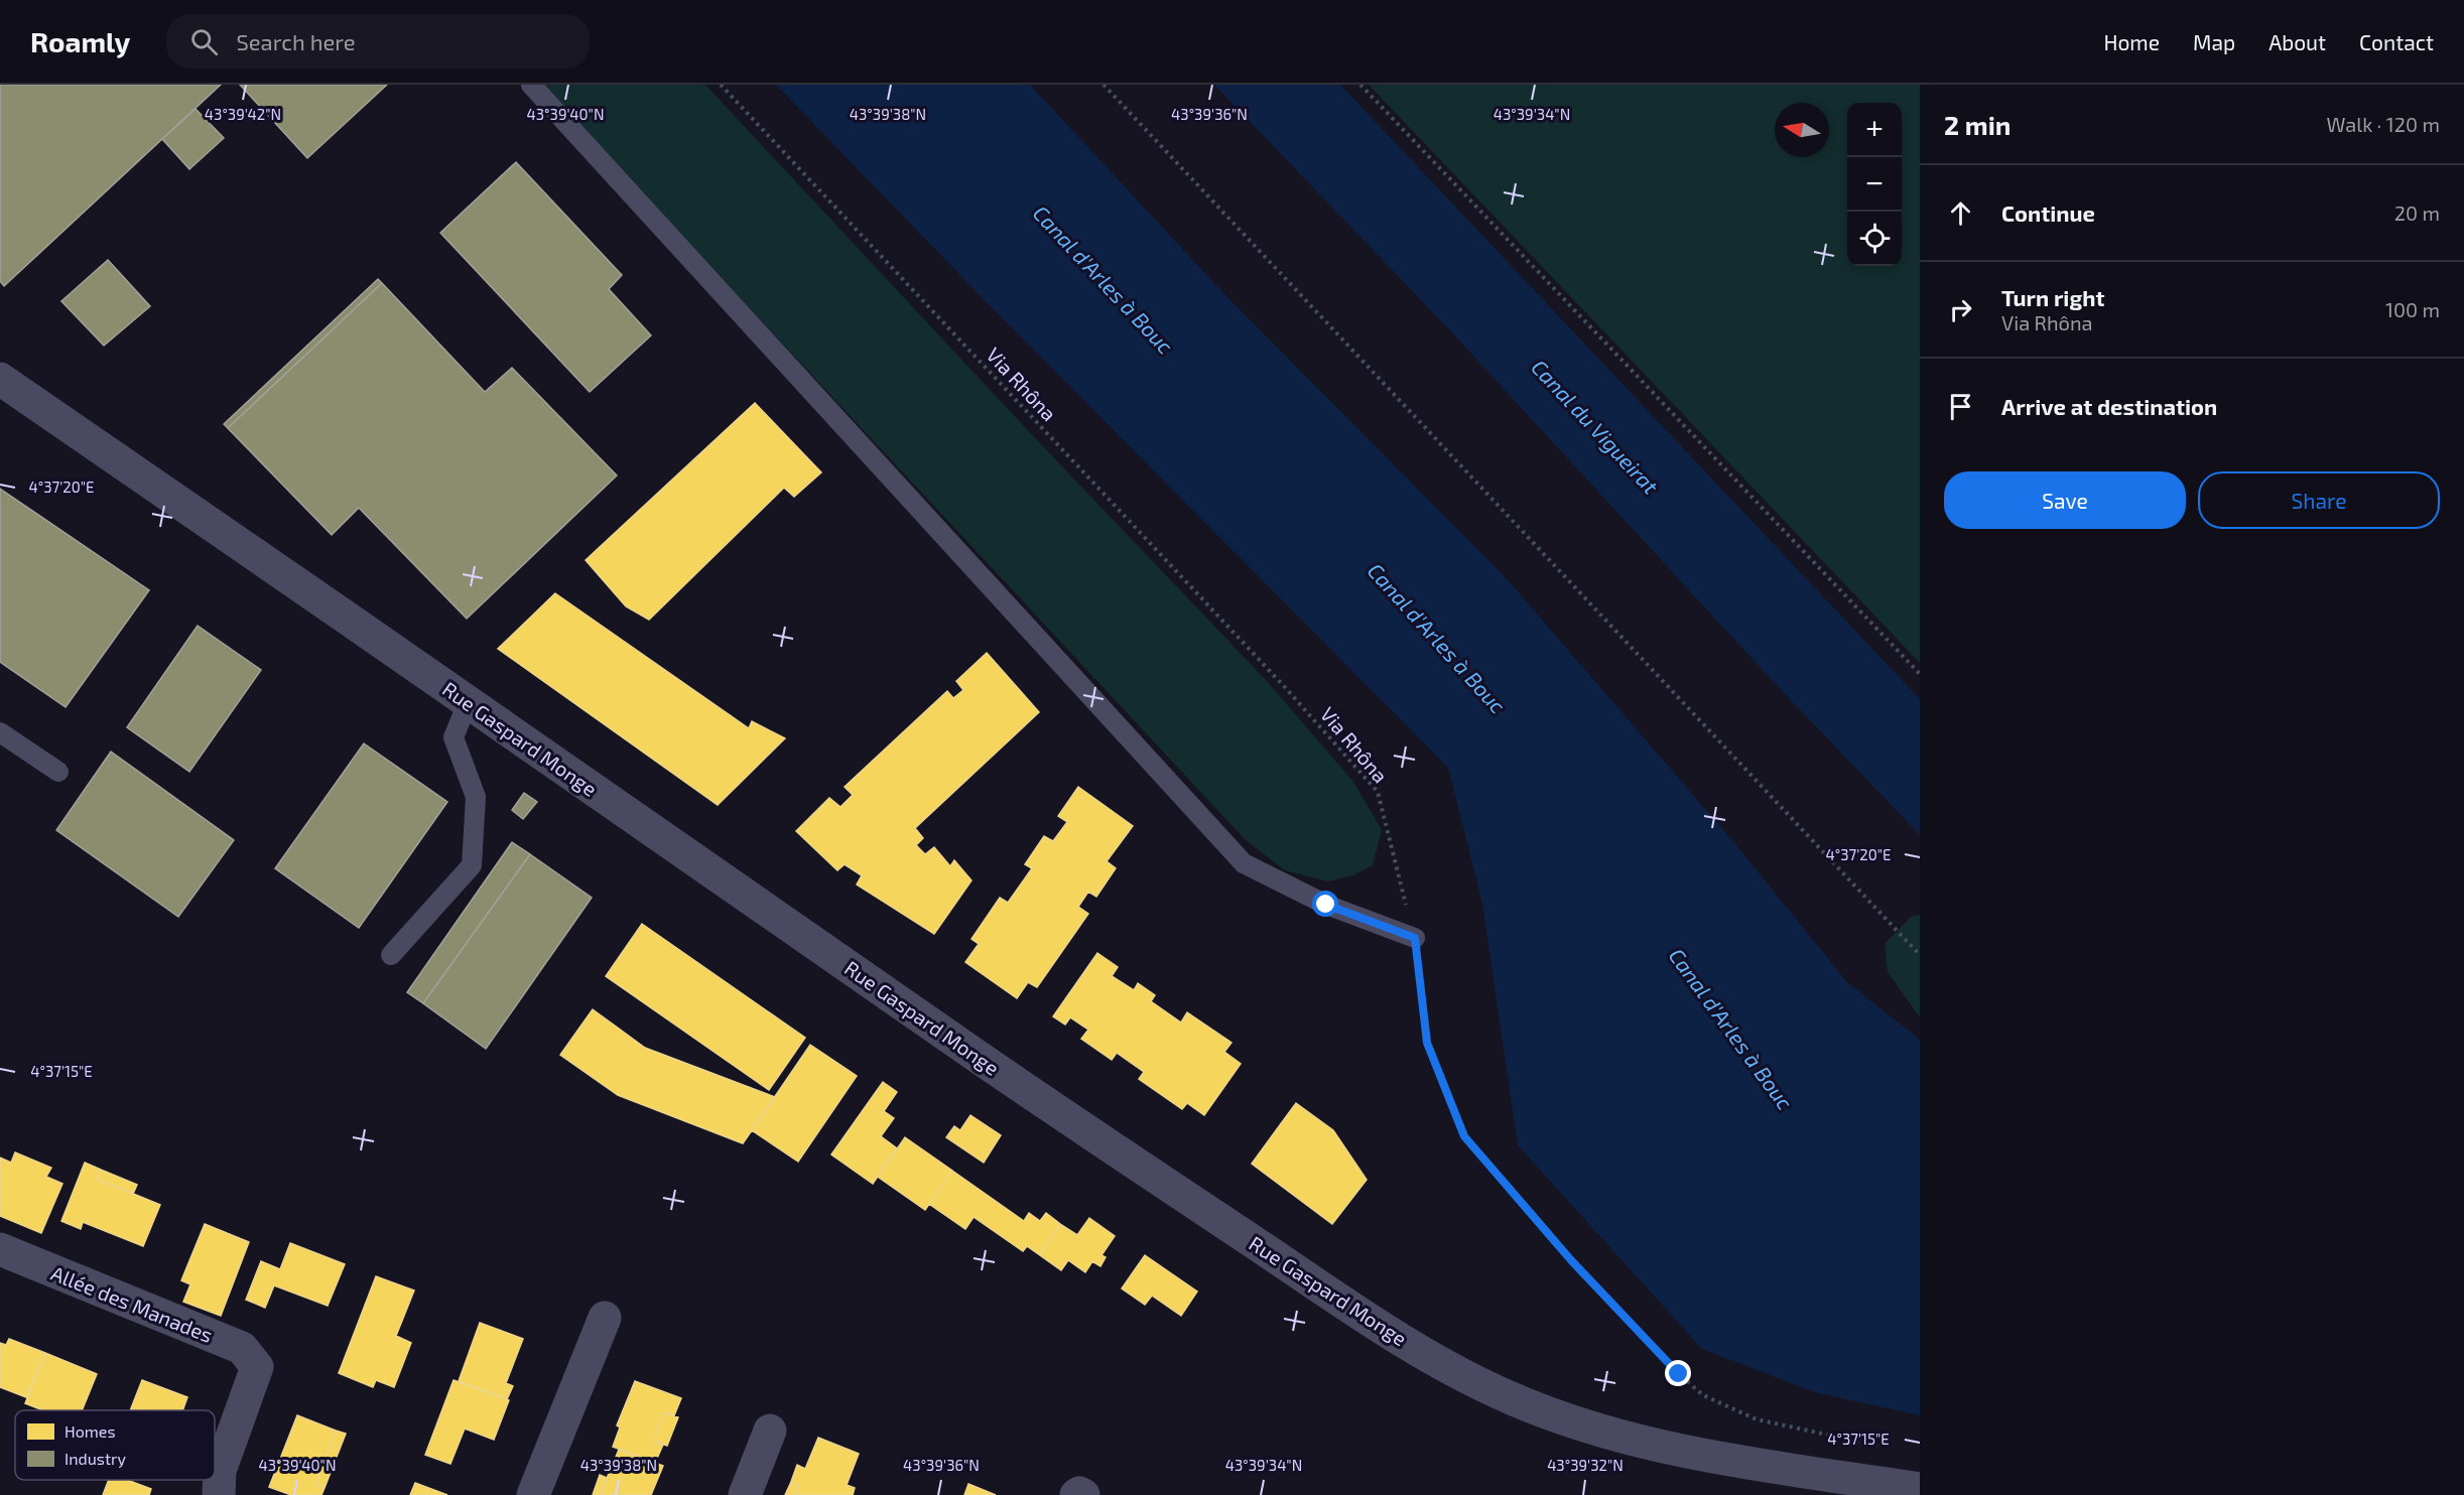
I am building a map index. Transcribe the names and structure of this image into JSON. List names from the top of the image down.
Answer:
{
  "streets": {
    "street": ["Rue Gaspard Monge", "Allée des Manades"],
    "path": ["Via Rhôna"]
  },
  "water": ["Canal d'Arles à Bouc", "Canal du Vigueirat"],
  "legend": ["Homes", "Industry"],
  "north": "left",
  "page": {
    "header": "Roamly",
    "search": "Search here",
    "nav": [
      "Home",
      "Map",
      "About",
      "Contact"
    ],
    "heading": ["2 min", "Walk · 120 m"],
    "map_buttons": ["+", "−"],
    "list": [
      ["Continue", "20 m"],
      ["Turn right", "Via Rhôna", "100 m"],
      "Arrive at destination"
    ],
    "buttons": ["Save", "Share"]
  },
  "coordinates": [
    "43°39'42\"N",
    "43°39'40\"N",
    "43°39'38\"N",
    "43°39'36\"N",
    "43°39'34\"N",
    "4°37'20\"E",
    "4°37'15\"E",
    "43°39'32\"N"
  ]
}
